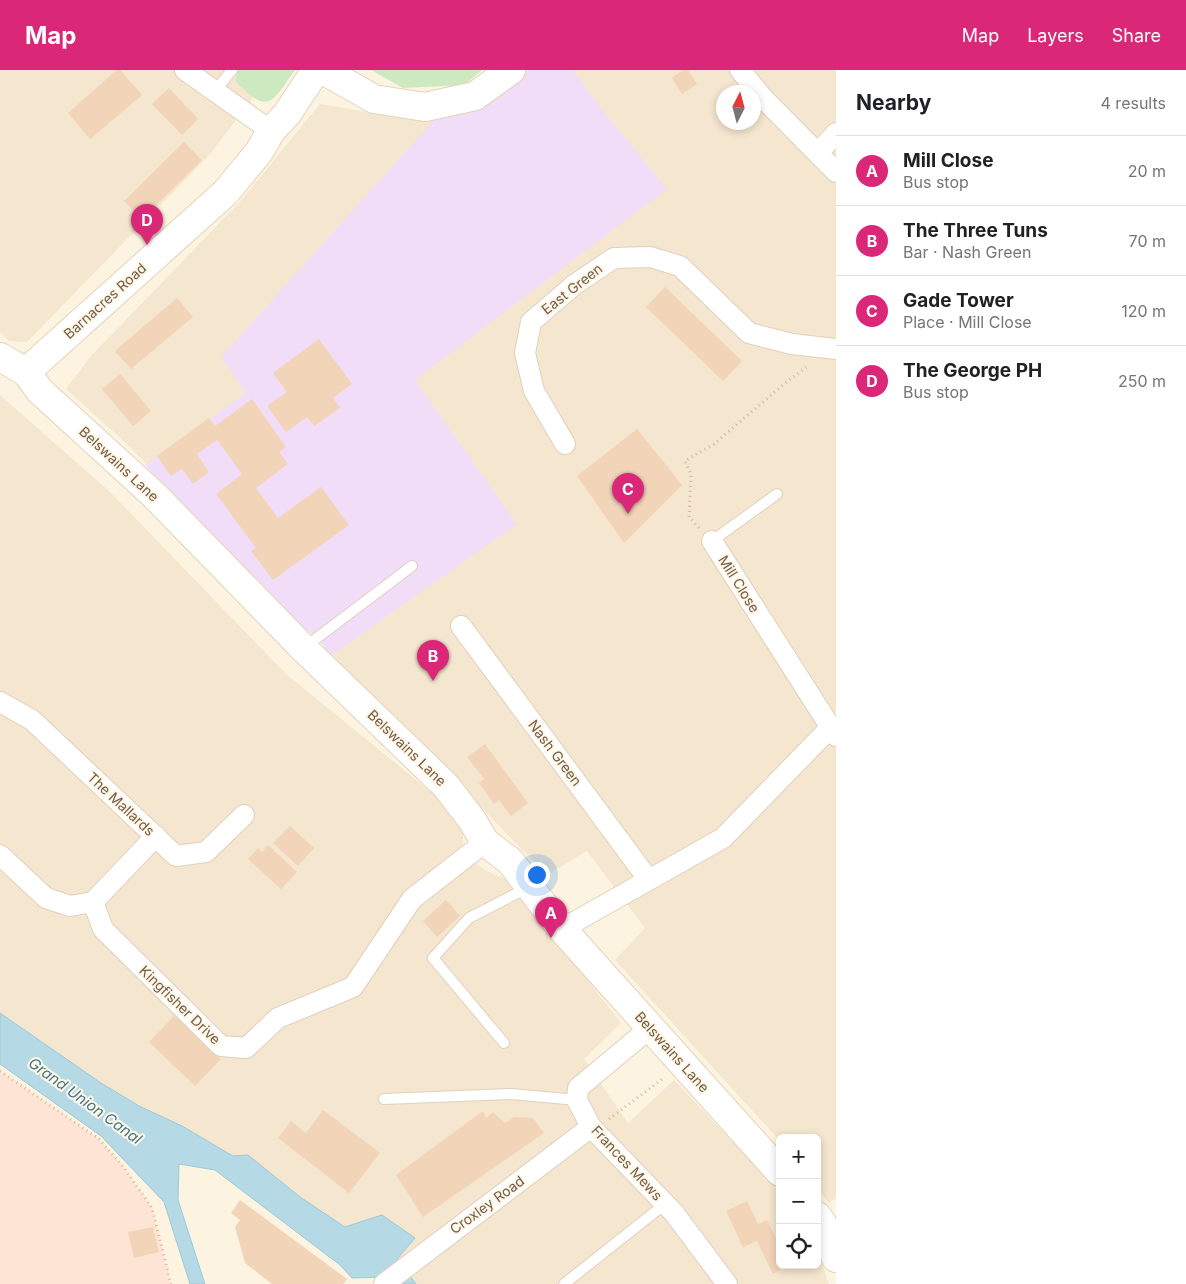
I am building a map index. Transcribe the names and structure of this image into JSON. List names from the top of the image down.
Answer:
{
  "streets": {
    "street": [
      "East Green",
      "Barnacres Road",
      "Belswains Lane",
      "Mill Close",
      "Nash Green",
      "The Mallards",
      "Kingfisher Drive",
      "Frances Mews",
      "Croxley Road"
    ]
  },
  "crossings": [
    ["Barnacres Road", "Belswains Lane"],
    ["Belswains Lane", "Mill Close"],
    ["Belswains Lane", "Kingfisher Drive"],
    ["Mill Close", "Nash Green"],
    ["Frances Mews", "Croxley Road"]
  ],
  "water": ["Grand Union Canal"],
  "north": "top",
  "page": {
    "header": "Map",
    "nav": ["Map", "Layers", "Share"],
    "heading": ["Nearby", "4 results"],
    "list": [
      {
        "mark": "A",
        "name": "Mill Close",
        "note": "Bus stop",
        "value": "20 m"
      },
      {
        "mark": "B",
        "name": "The Three Tuns",
        "note": "Bar · Nash Green",
        "value": "70 m"
      },
      {
        "mark": "C",
        "name": "Gade Tower",
        "note": "Place · Mill Close",
        "value": "120 m"
      },
      {
        "mark": "D",
        "name": "The George PH",
        "note": "Bus stop",
        "value": "250 m"
      }
    ],
    "pins": [
      "D",
      "C",
      "B",
      "A"
    ],
    "map_buttons": ["+", "−"]
  }
}
